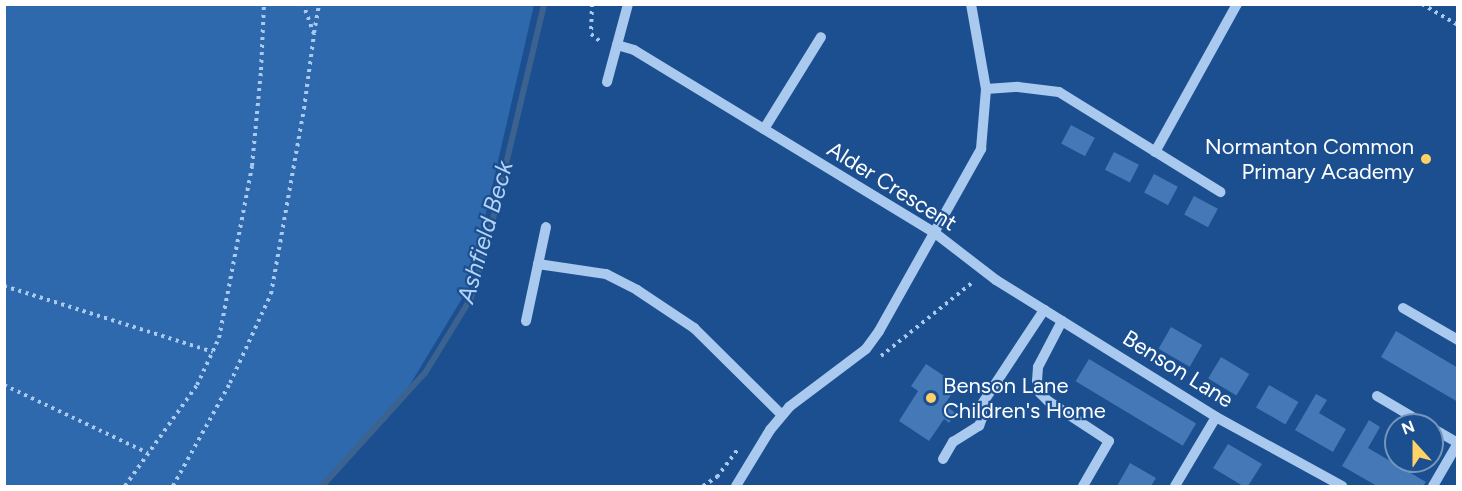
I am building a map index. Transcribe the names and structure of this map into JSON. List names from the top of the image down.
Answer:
{
  "streets": {
    "street": ["Alder Crescent", "Benson Lane"]
  },
  "crossings": [
    ["Alder Crescent", "Benson Lane"]
  ],
  "water": ["Ashfield Beck"],
  "places": ["Normanton Common Primary Academy", "Benson Lane Children's Home"],
  "north": "top"
}
